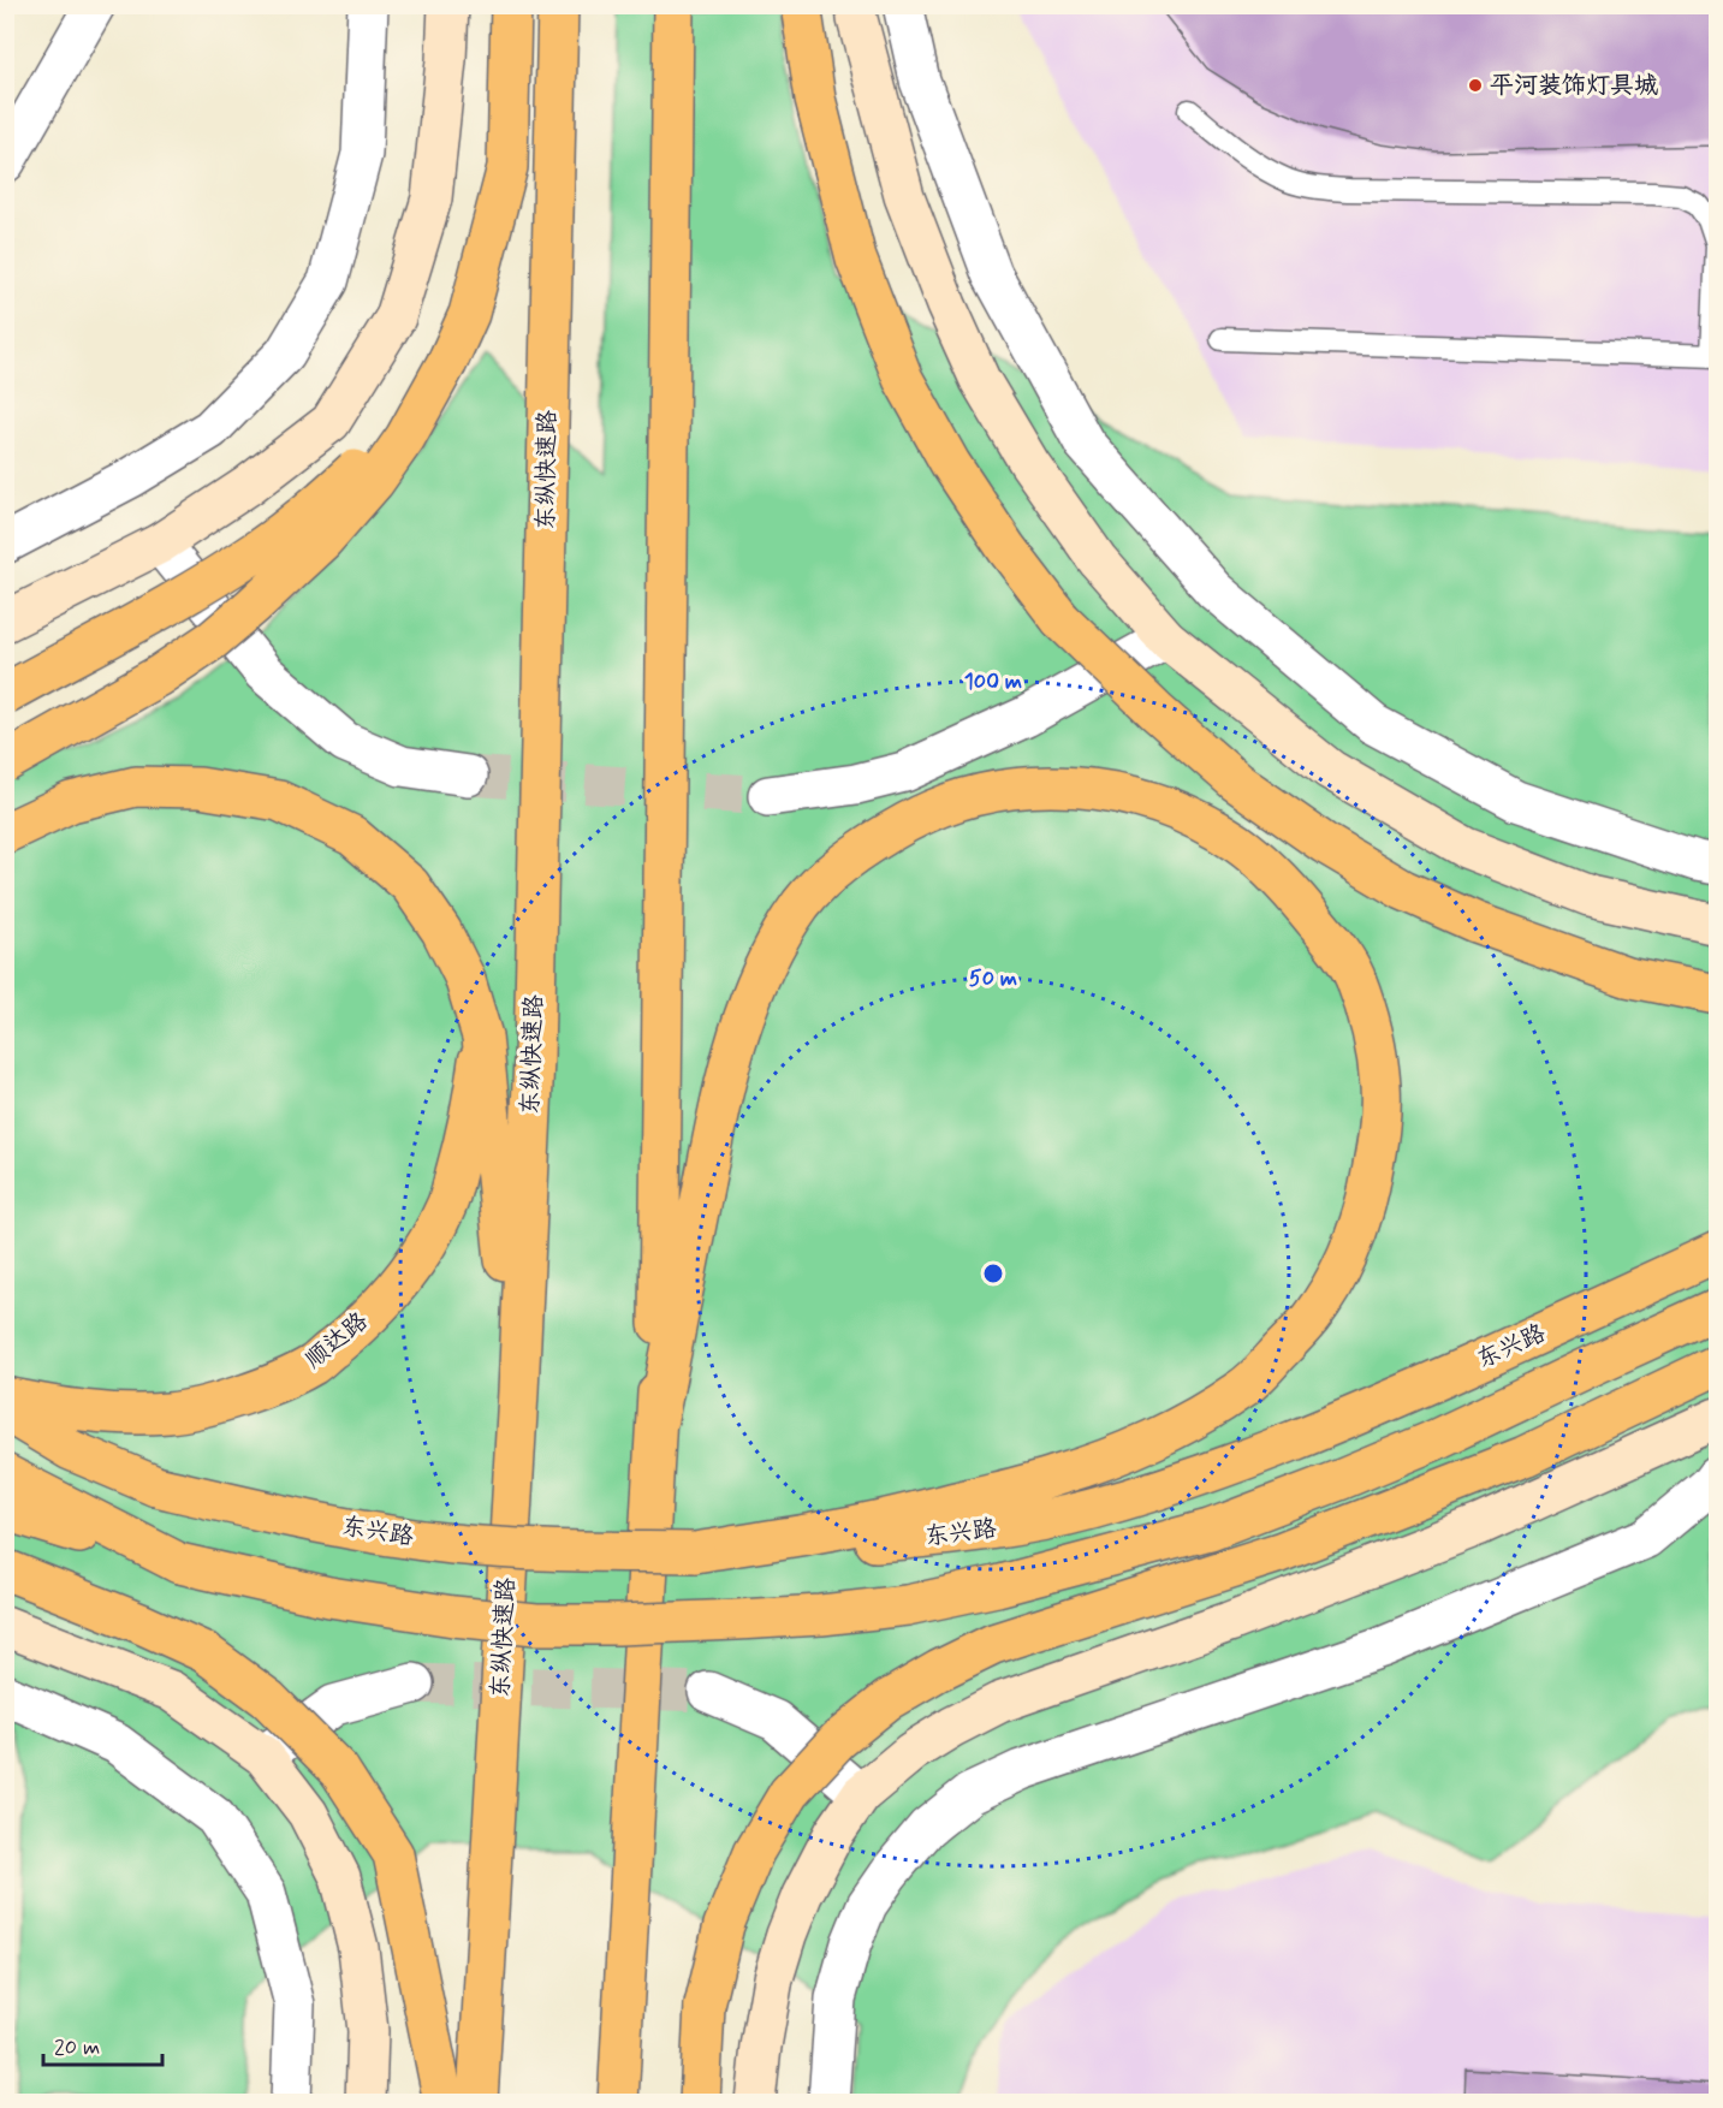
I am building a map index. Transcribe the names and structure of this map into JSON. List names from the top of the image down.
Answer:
{
  "streets": {
    "main road": ["东纵快速路", "顺达路", "东兴路"]
  },
  "places": ["平河装饰灯具城"],
  "scale_bar": "20 m",
  "rings": ["100 m", "50 m"]
}
